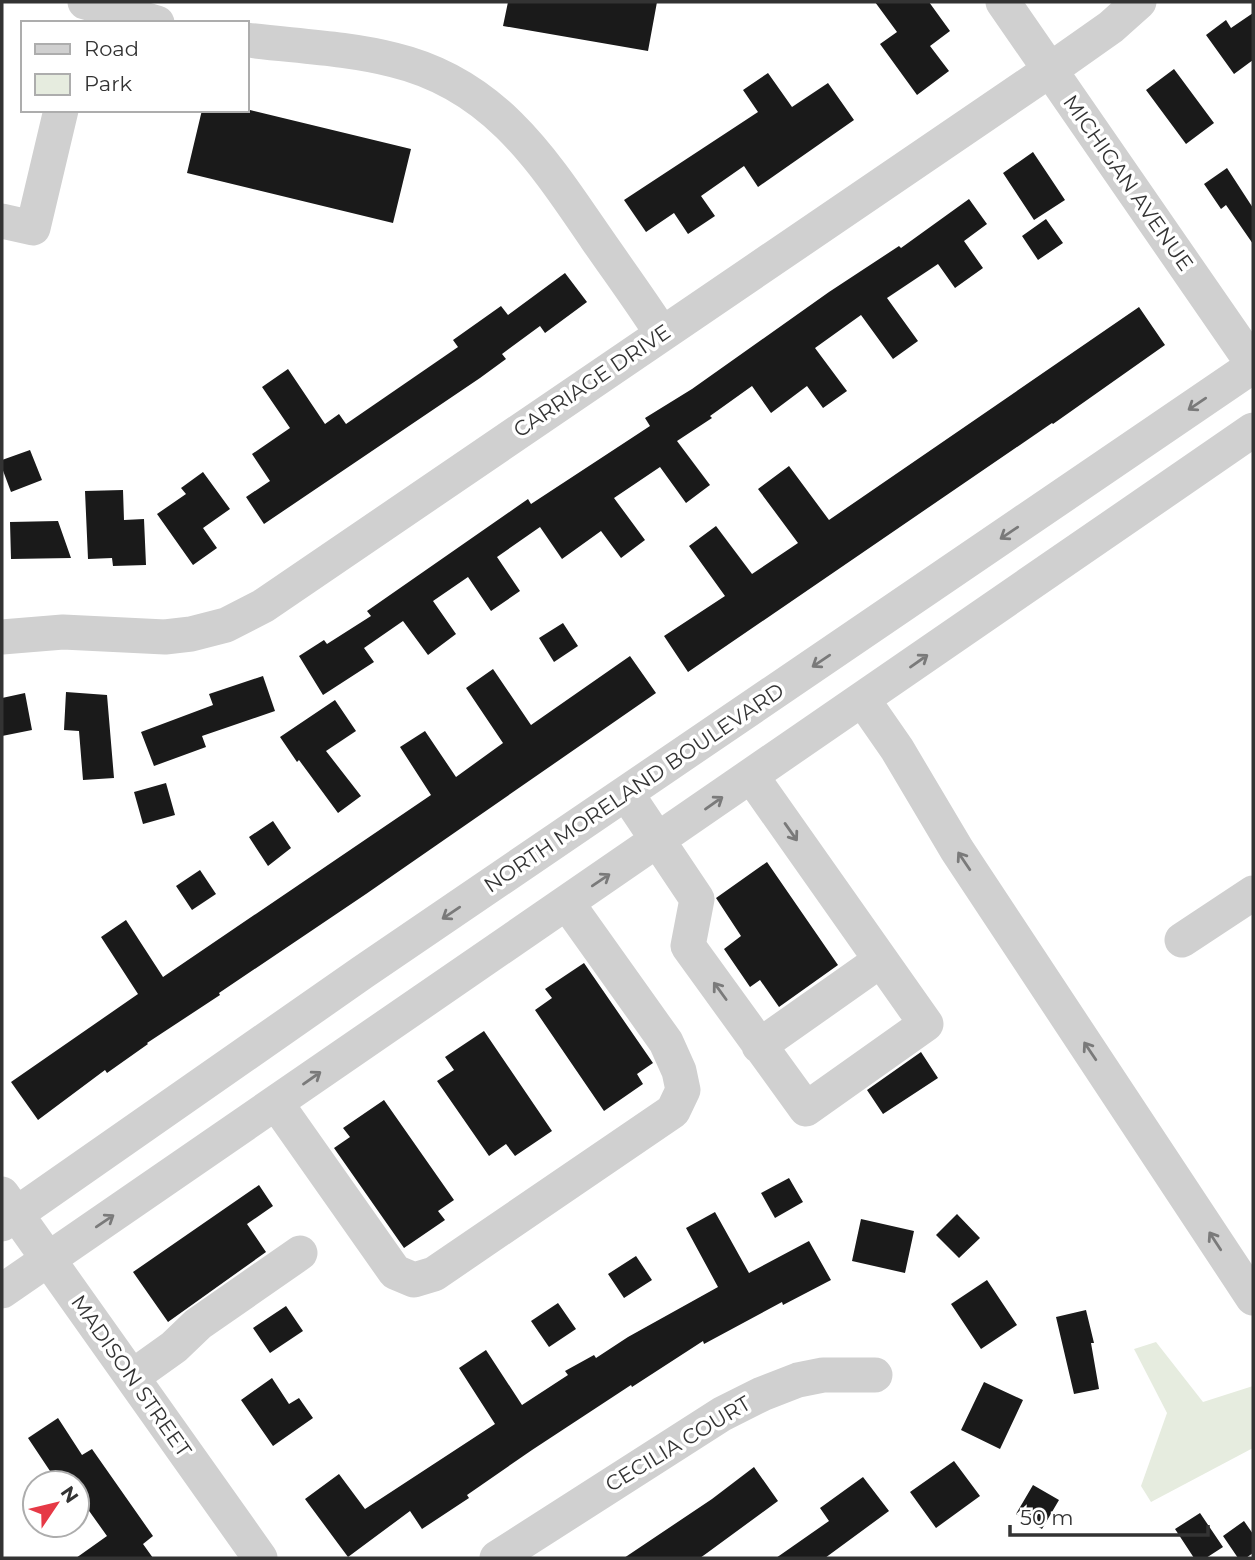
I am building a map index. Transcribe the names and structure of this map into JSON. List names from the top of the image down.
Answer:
{
  "streets": {
    "street": [
      "MICHIGAN AVENUE",
      "CARRIAGE DRIVE",
      "NORTH MORELAND BOULEVARD",
      "MADISON STREET",
      "CECILIA COURT"
    ]
  },
  "crossings": [
    ["MICHIGAN AVENUE", "CARRIAGE DRIVE"],
    ["MICHIGAN AVENUE", "NORTH MORELAND BOULEVARD"],
    ["NORTH MORELAND BOULEVARD", "MADISON STREET"]
  ],
  "legend": ["Road", "Park"],
  "scale_bar": "50 m",
  "north": "top right"
}
